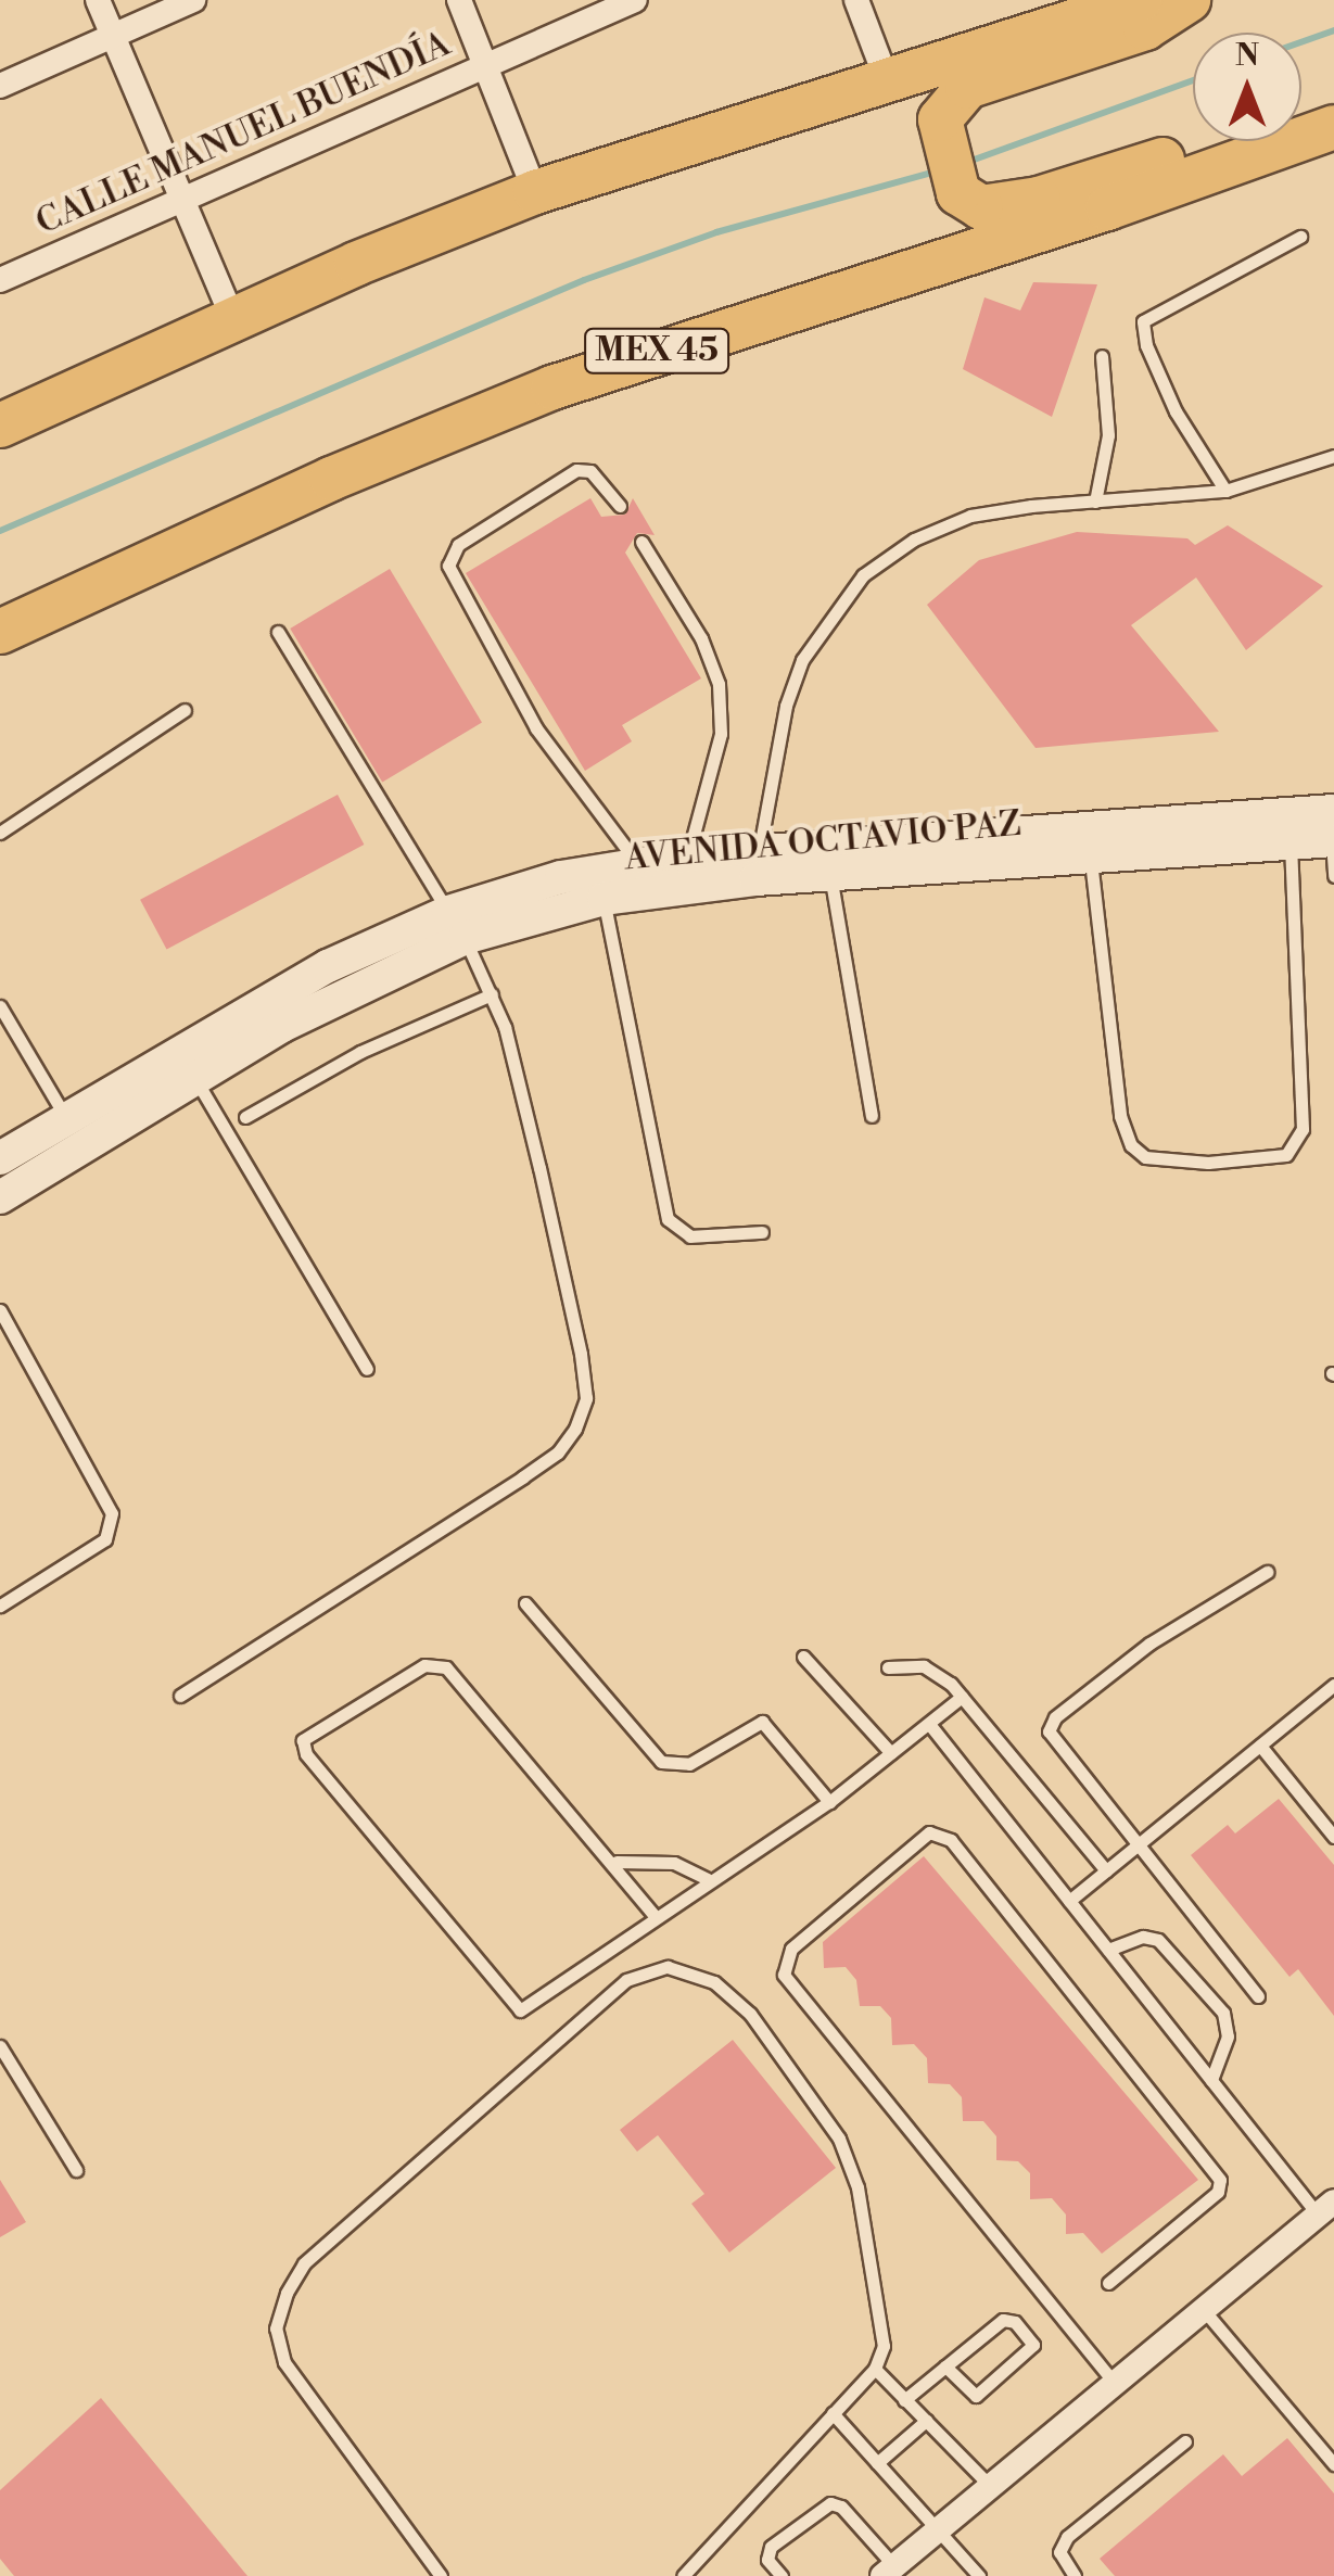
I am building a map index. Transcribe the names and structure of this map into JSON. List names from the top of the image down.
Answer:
{
  "streets": {
    "highway": ["MEX 45"],
    "street": ["CALLE MANUEL BUENDÍA", "AVENIDA OCTAVIO PAZ"]
  },
  "north": "top"
}
